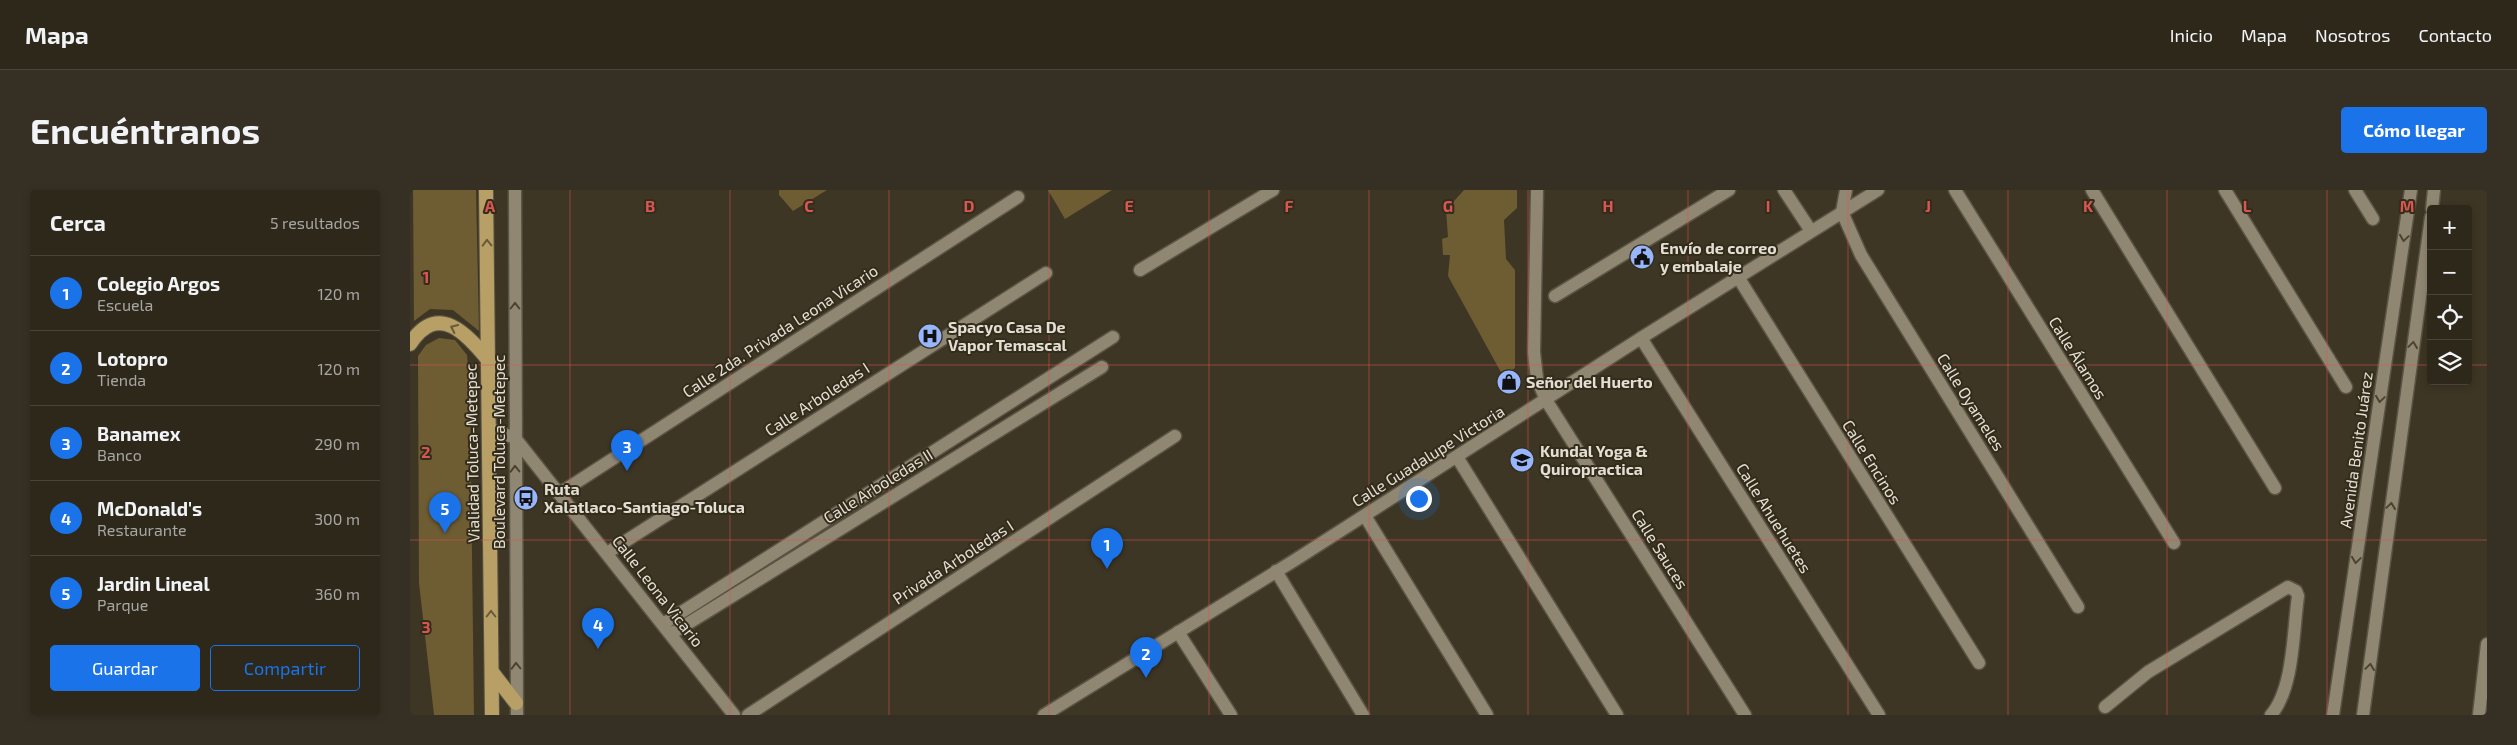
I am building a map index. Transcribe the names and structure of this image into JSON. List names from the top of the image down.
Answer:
{
  "streets": {
    "highway": ["Vialidad Toluca-Metepec"],
    "street": [
      "Calle 2da. Privada Leona Vicario",
      "Calle Álamos",
      "Calle Arboledas I",
      "Calle Oyameles",
      "Avenida Benito Juárez",
      "Boulevard Toluca-Metepec",
      "Calle Guadalupe Victoria",
      "Calle Encinos",
      "Calle Arboledas II",
      "Calle Ahuehuetes",
      "Calle Sauces",
      "Privada Arboledas I",
      "Calle Leona Vicario"
    ]
  },
  "crossings": [
    ["Calle 2da. Privada Leona Vicario", "Calle Leona Vicario"],
    ["Calle Arboledas I", "Calle Leona Vicario"],
    ["Calle Oyameles", "Calle Guadalupe Victoria"],
    ["Boulevard Toluca-Metepec", "Calle Leona Vicario"],
    ["Calle Guadalupe Victoria", "Calle Encinos"],
    ["Calle Guadalupe Victoria", "Calle Ahuehuetes"],
    ["Calle Guadalupe Victoria", "Calle Sauces"],
    ["Calle Arboledas II", "Calle Leona Vicario"]
  ],
  "one_way": ["Boulevard Toluca-Metepec", "Vialidad Toluca-Metepec"],
  "places": {
    "public building": ["Envío de correo y embalaje"],
    "hospital": ["Spacyo Casa De Vapor Temascal"],
    "shop": ["Señor del Huerto"],
    "school or university": ["Kundal Yoga & Quiropractica"],
    "bus stop": ["Ruta Xalatlaco-Santiago-Toluca"]
  },
  "page": {
    "header": "Mapa",
    "nav": [
      "Inicio",
      "Mapa",
      "Nosotros",
      "Contacto"
    ],
    "buttons": [
      "Cómo llegar",
      ["Guardar", "Compartir"]
    ],
    "title": "Encuéntranos",
    "heading": ["Cerca", "5 resultados"],
    "map_buttons": ["+", "−"],
    "list": [
      {
        "mark": "1",
        "name": "Colegio Argos",
        "note": "Escuela",
        "value": "120 m"
      },
      {
        "mark": "2",
        "name": "Lotopro",
        "note": "Tienda",
        "value": "120 m"
      },
      {
        "mark": "3",
        "name": "Banamex",
        "note": "Banco",
        "value": "290 m"
      },
      {
        "mark": "4",
        "name": "McDonald's",
        "note": "Restaurante",
        "value": "300 m"
      },
      {
        "mark": "5",
        "name": "Jardin Lineal",
        "note": "Parque",
        "value": "360 m"
      }
    ],
    "pins": [
      "3",
      "5",
      "1",
      "4",
      "2"
    ]
  },
  "grid": {
    "columns": [
      "A",
      "B",
      "C",
      "D",
      "E",
      "F",
      "G",
      "H",
      "I",
      "J",
      "K",
      "L",
      "M"
    ],
    "rows": ["1", "2", "3"]
  }
}
